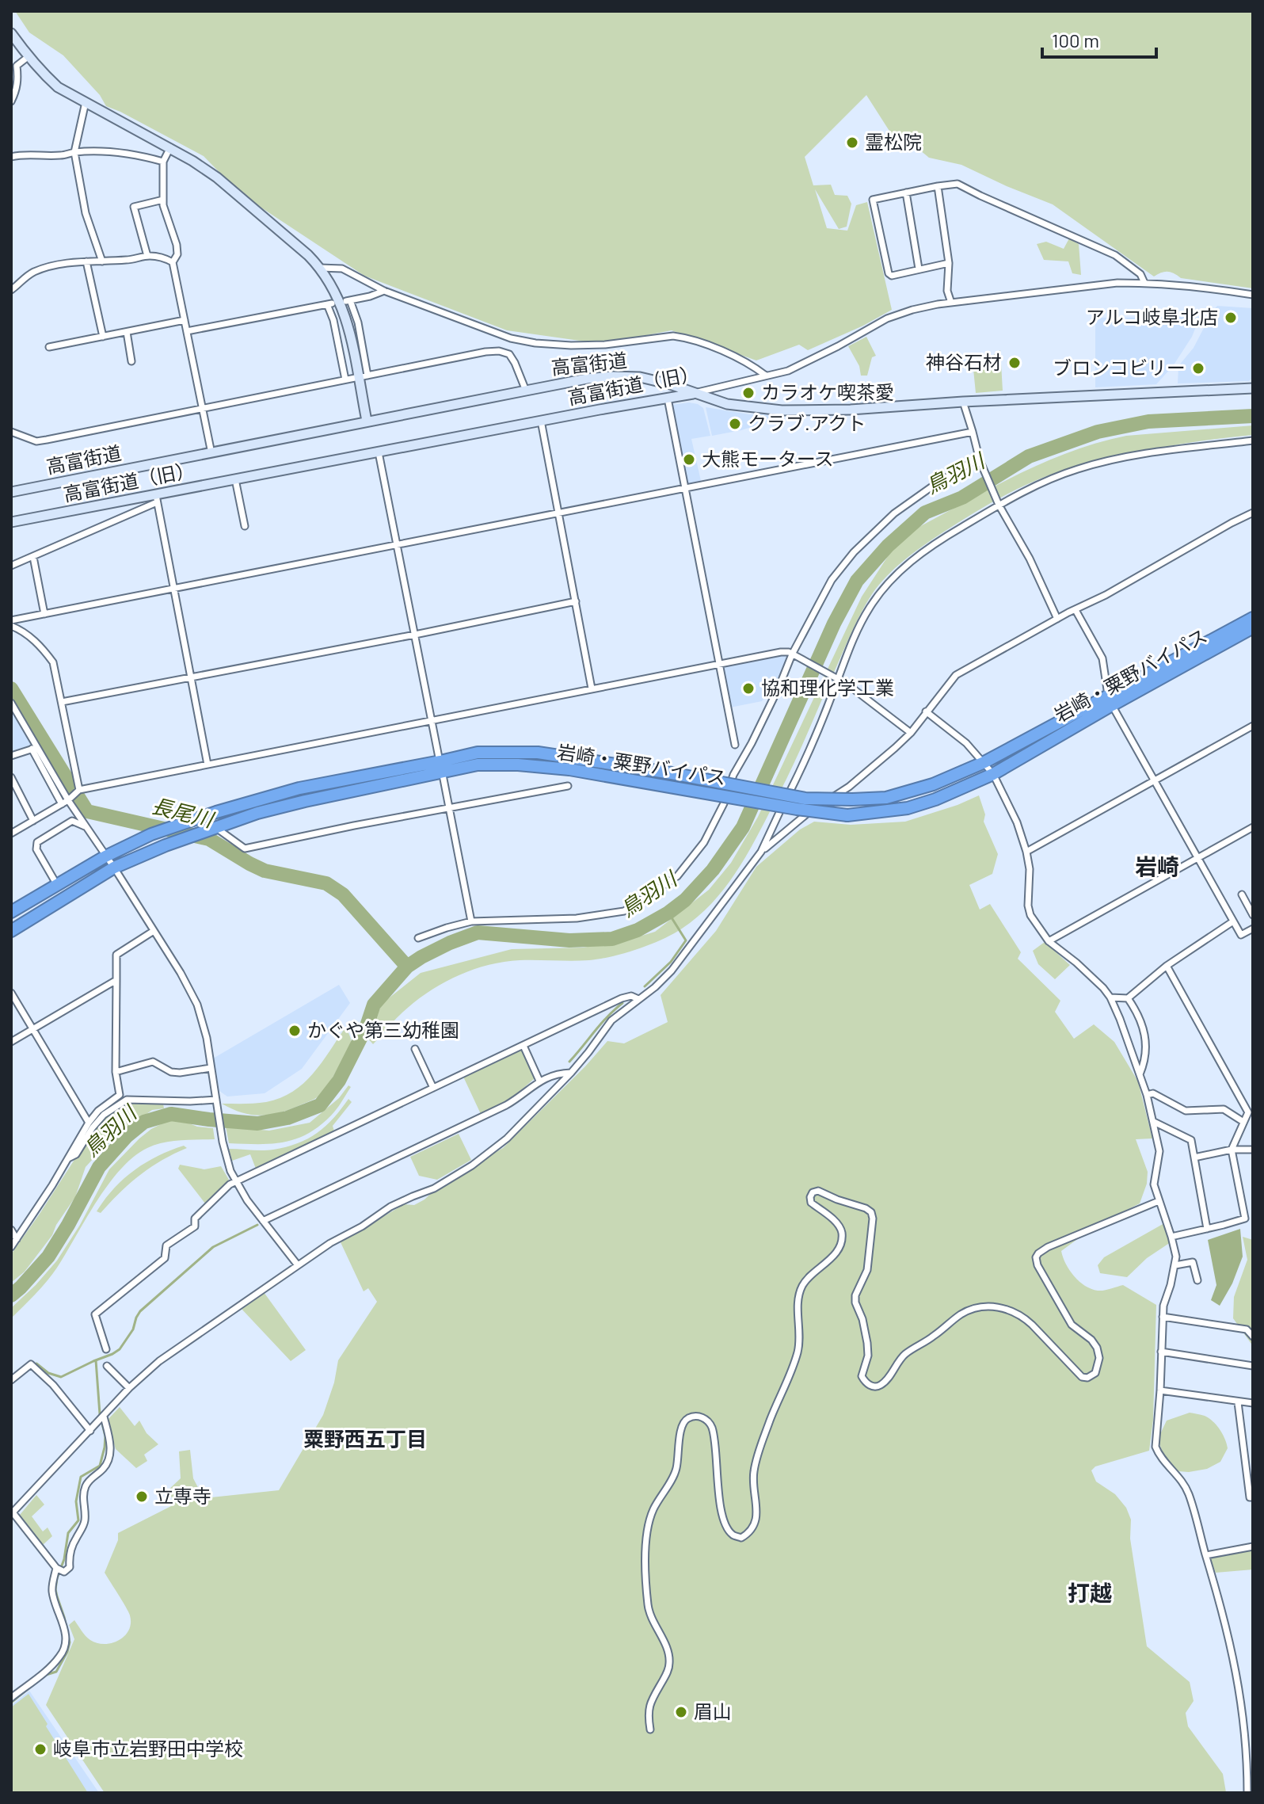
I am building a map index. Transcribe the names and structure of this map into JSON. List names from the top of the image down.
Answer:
{
  "streets": {
    "highway": ["岩崎・粟野バイパス"],
    "street": ["高富街道", "高富街道（旧）"]
  },
  "crossings": [
    ["高富街道", "高富街道（旧）"]
  ],
  "districts": ["岩崎", "粟野西五丁目", "打越"],
  "water": ["鳥羽川", "長尾川"],
  "places": [
    "霊松院",
    "アルコ岐阜北店",
    "神谷石材",
    "ブロンコビリー",
    "カラオケ喫茶愛",
    "クラブ.アクト",
    "大熊モータース",
    "協和理化学工業",
    "かぐや第三幼稚園",
    "立専寺",
    "眉山",
    "岐阜市立岩野田中学校"
  ],
  "scale_bar": "100 m"
}
